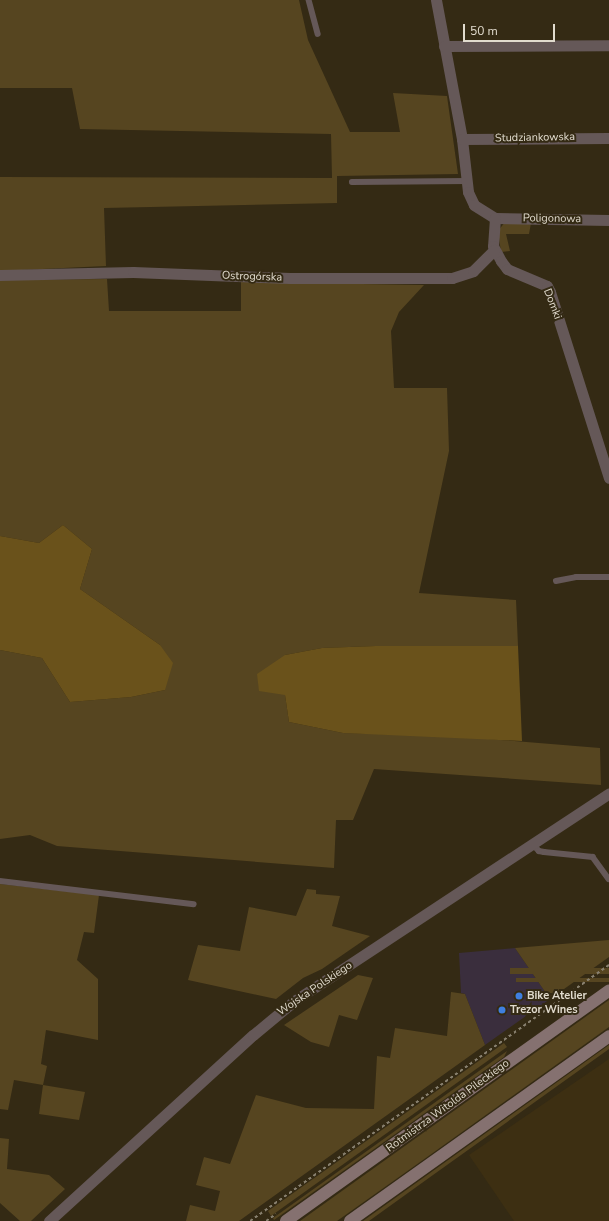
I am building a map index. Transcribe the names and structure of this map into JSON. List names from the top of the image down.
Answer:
{
  "streets": {
    "main road": ["Rotmistrza Witolda Pileckiego"],
    "street": [
      "Studziankowska",
      "Poligonowa",
      "Ostrogórska",
      "Domki",
      "Wojska Polskiego"
    ]
  },
  "crossings": [
    ["Ostrogórska", "Domki"]
  ],
  "places": ["Bike Atelier", "Trezor Wines"],
  "scale_bar": "50 m"
}
